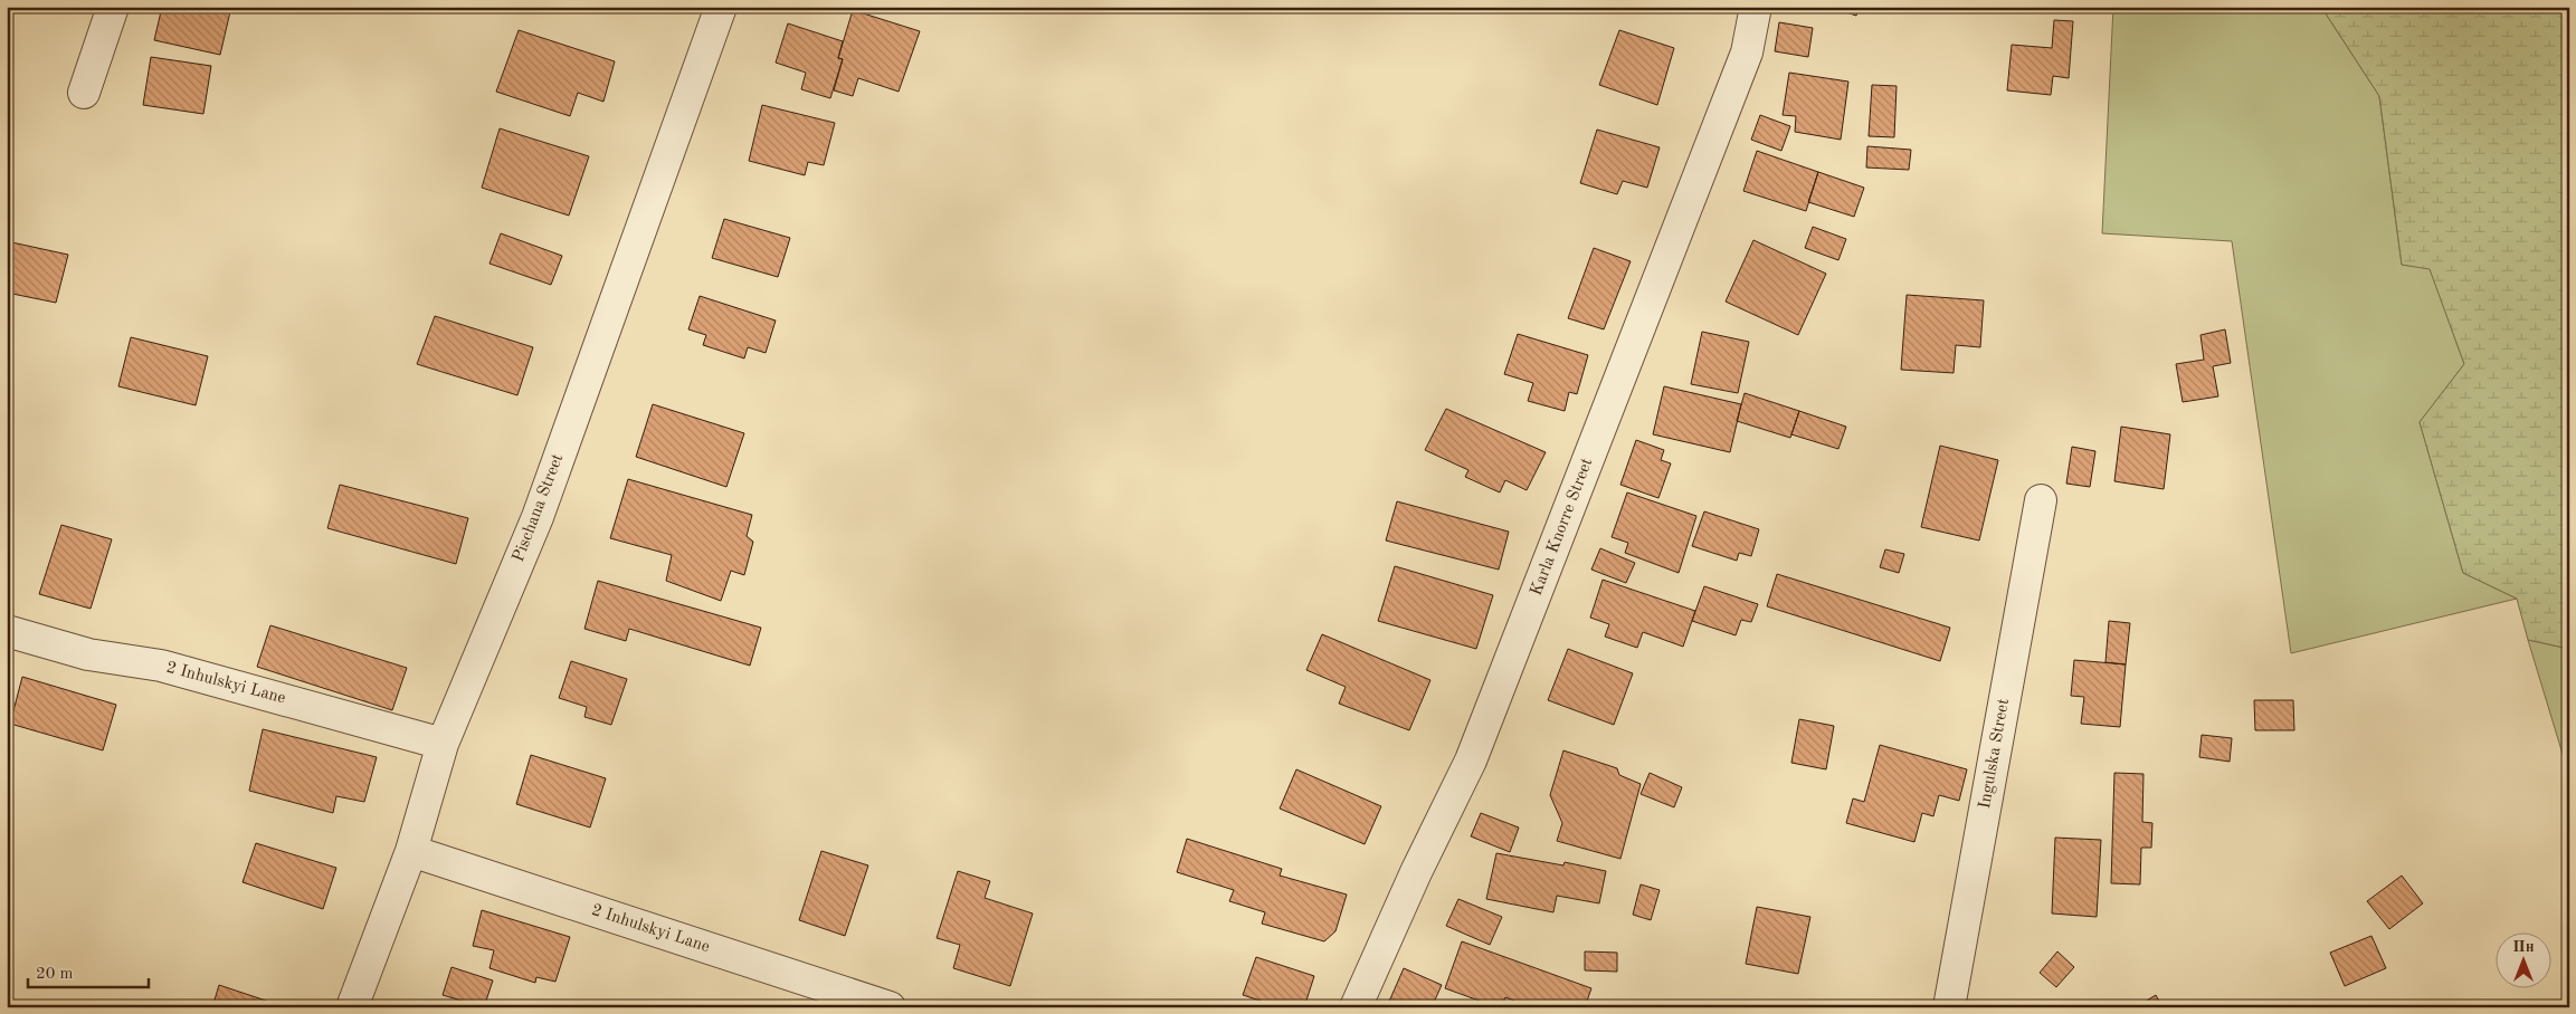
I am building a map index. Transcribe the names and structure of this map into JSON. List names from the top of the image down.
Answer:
{
  "streets": {
    "street": [
      "Pischana Street",
      "Karla Knorre Street",
      "2 Inhulskyi Lane",
      "Ingulska Street"
    ]
  },
  "crossings": [
    ["Pischana Street", "2 Inhulskyi Lane"]
  ],
  "scale_bar": "20 m",
  "north": "top"
}
